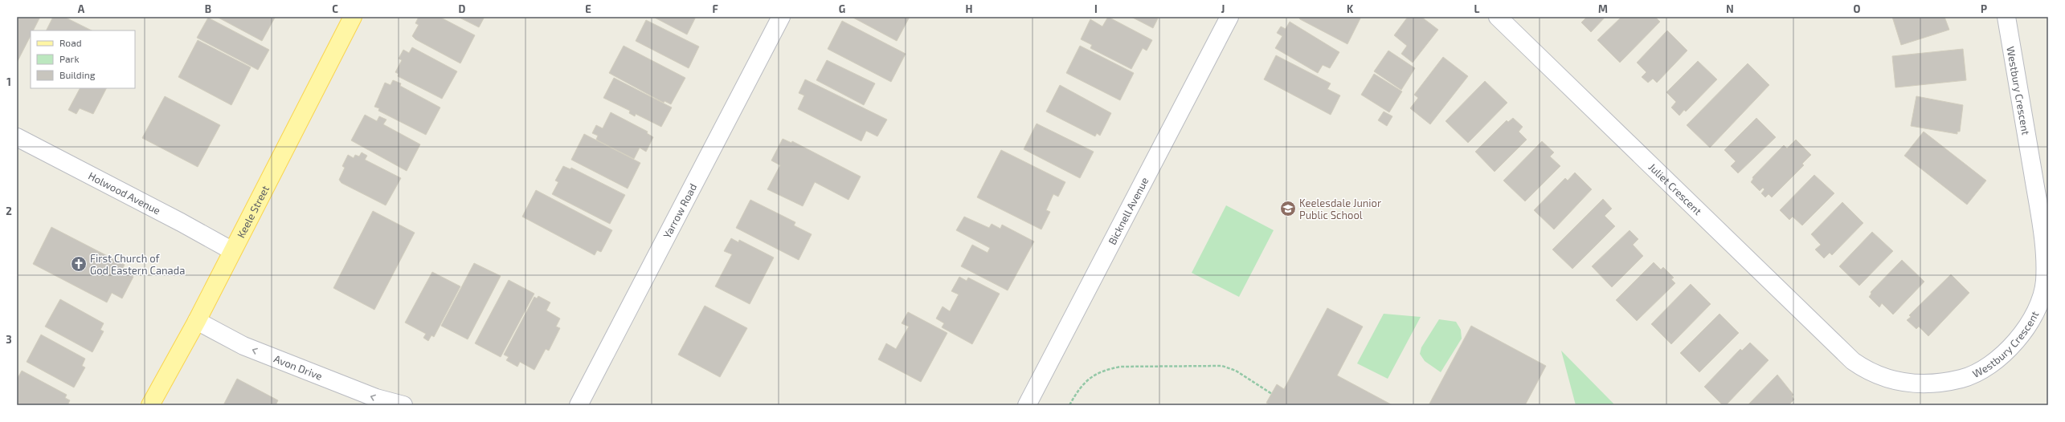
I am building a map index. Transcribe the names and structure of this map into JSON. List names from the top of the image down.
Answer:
{
  "streets": {
    "main road": ["Keele Street"],
    "street": [
      "Westbury Crescent",
      "Juliet Crescent",
      "Holwood Avenue",
      "Yarrow Road",
      "Bicknell Avenue",
      "Avon Drive"
    ]
  },
  "crossings": [
    ["Westbury Crescent", "Juliet Crescent"],
    ["Holwood Avenue", "Keele Street"],
    ["Keele Street", "Avon Drive"]
  ],
  "one_way": ["Avon Drive"],
  "places": {
    "school or university": ["Keelesdale Junior Public School"],
    "church": ["First Church of God Eastern Canada"]
  },
  "legend": ["Road", "Park", "Building"],
  "grid": {
    "columns": [
      "A",
      "B",
      "C",
      "D",
      "E",
      "F",
      "G",
      "H",
      "I",
      "J",
      "K",
      "L",
      "M",
      "N",
      "O",
      "P"
    ],
    "rows": ["1", "2", "3"]
  }
}
